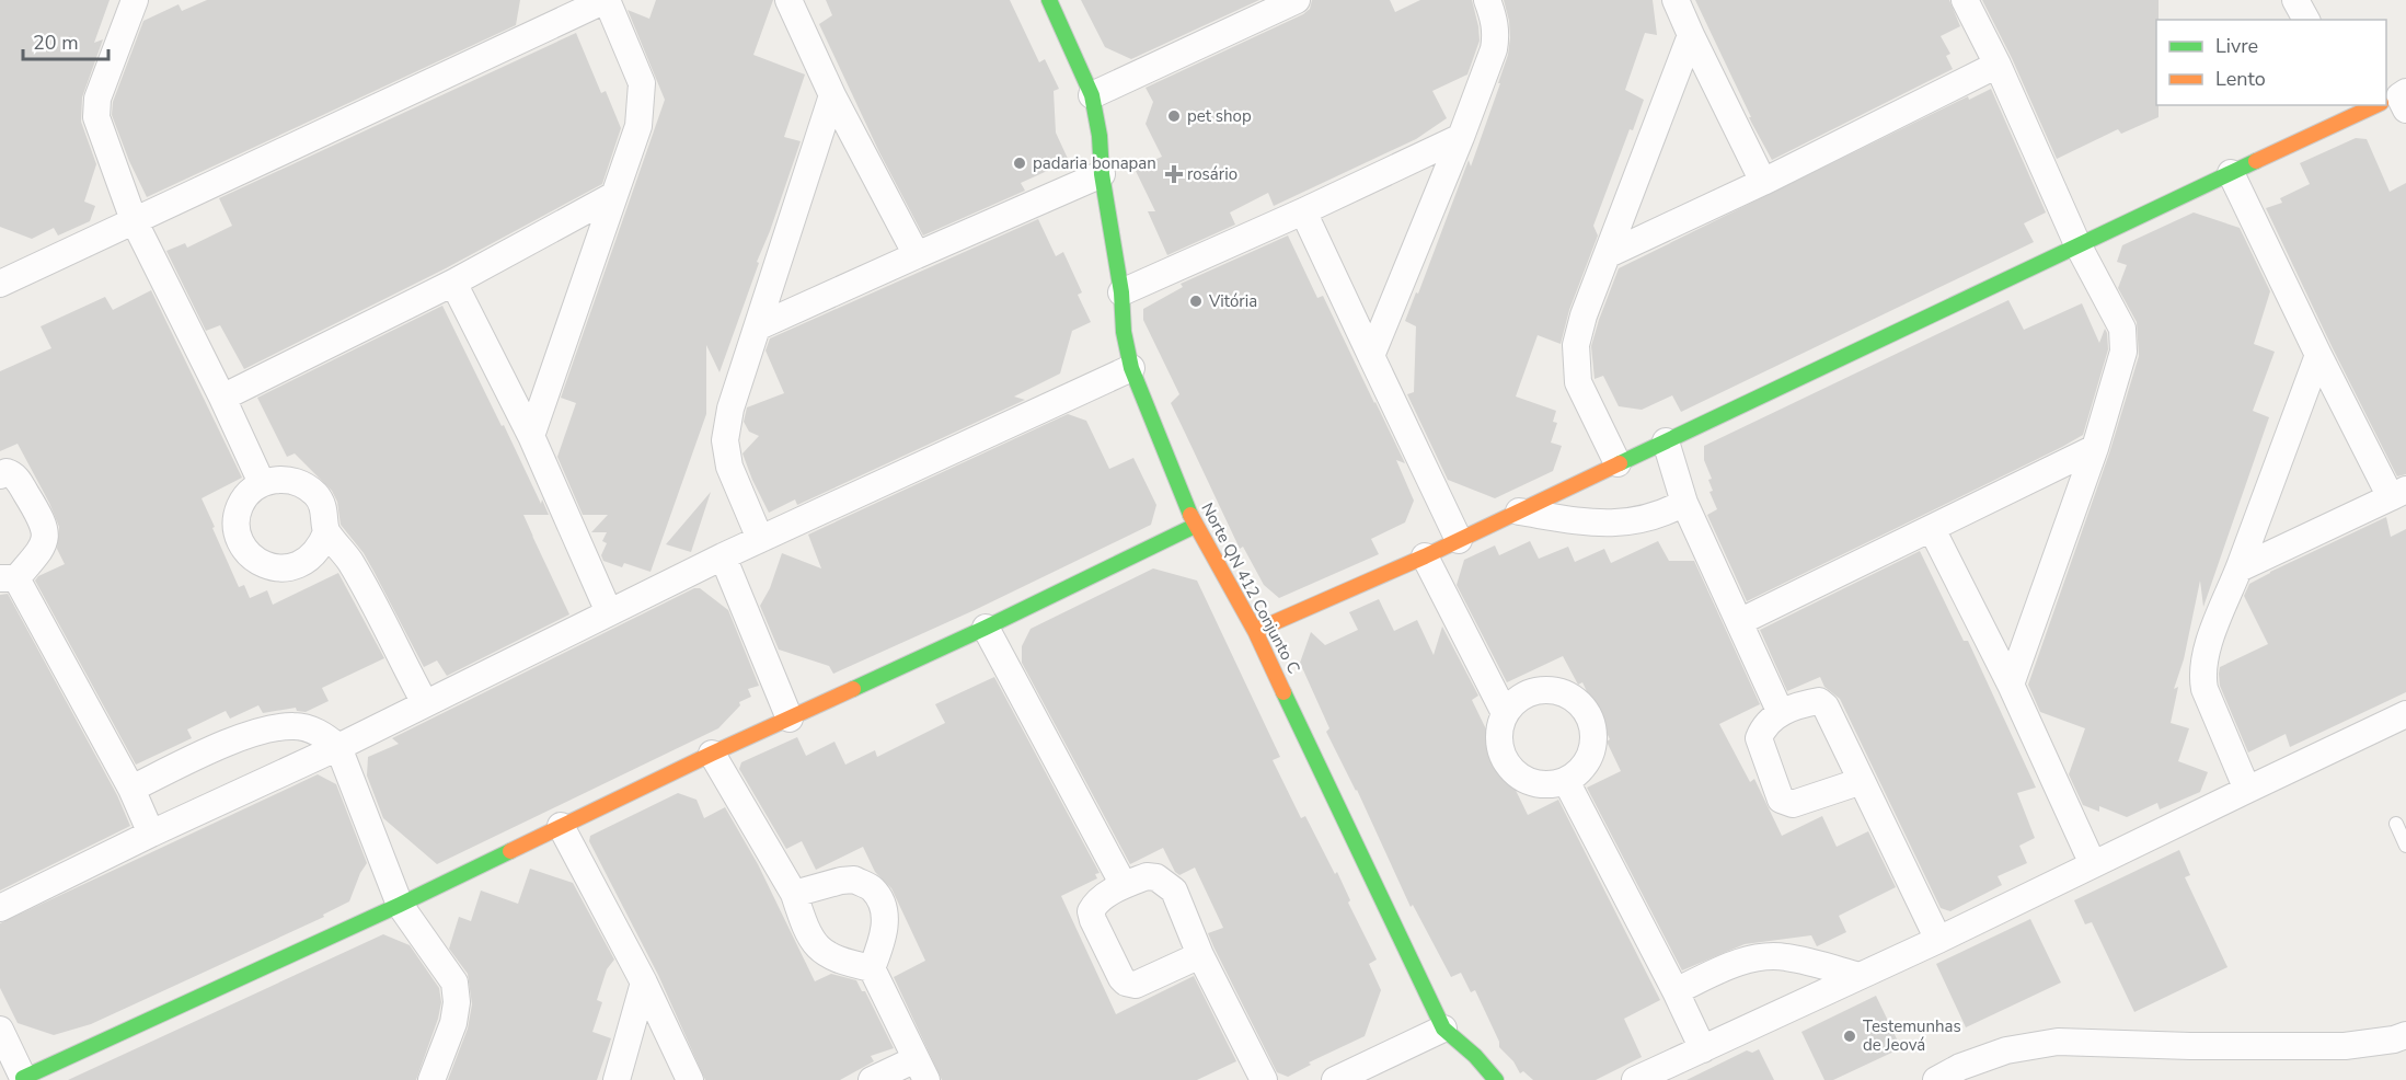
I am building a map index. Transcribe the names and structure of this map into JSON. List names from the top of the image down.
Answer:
{
  "streets": {
    "street": ["Norte QN 412 Conjunto C"]
  },
  "places": {
    "other": [
      "pet shop",
      "padaria bonapan",
      "Vitória",
      "Testemunhas de Jeová"
    ],
    "health": ["rosário"]
  },
  "legend": ["Livre", "Lento"],
  "scale_bar": "20 m"
}
